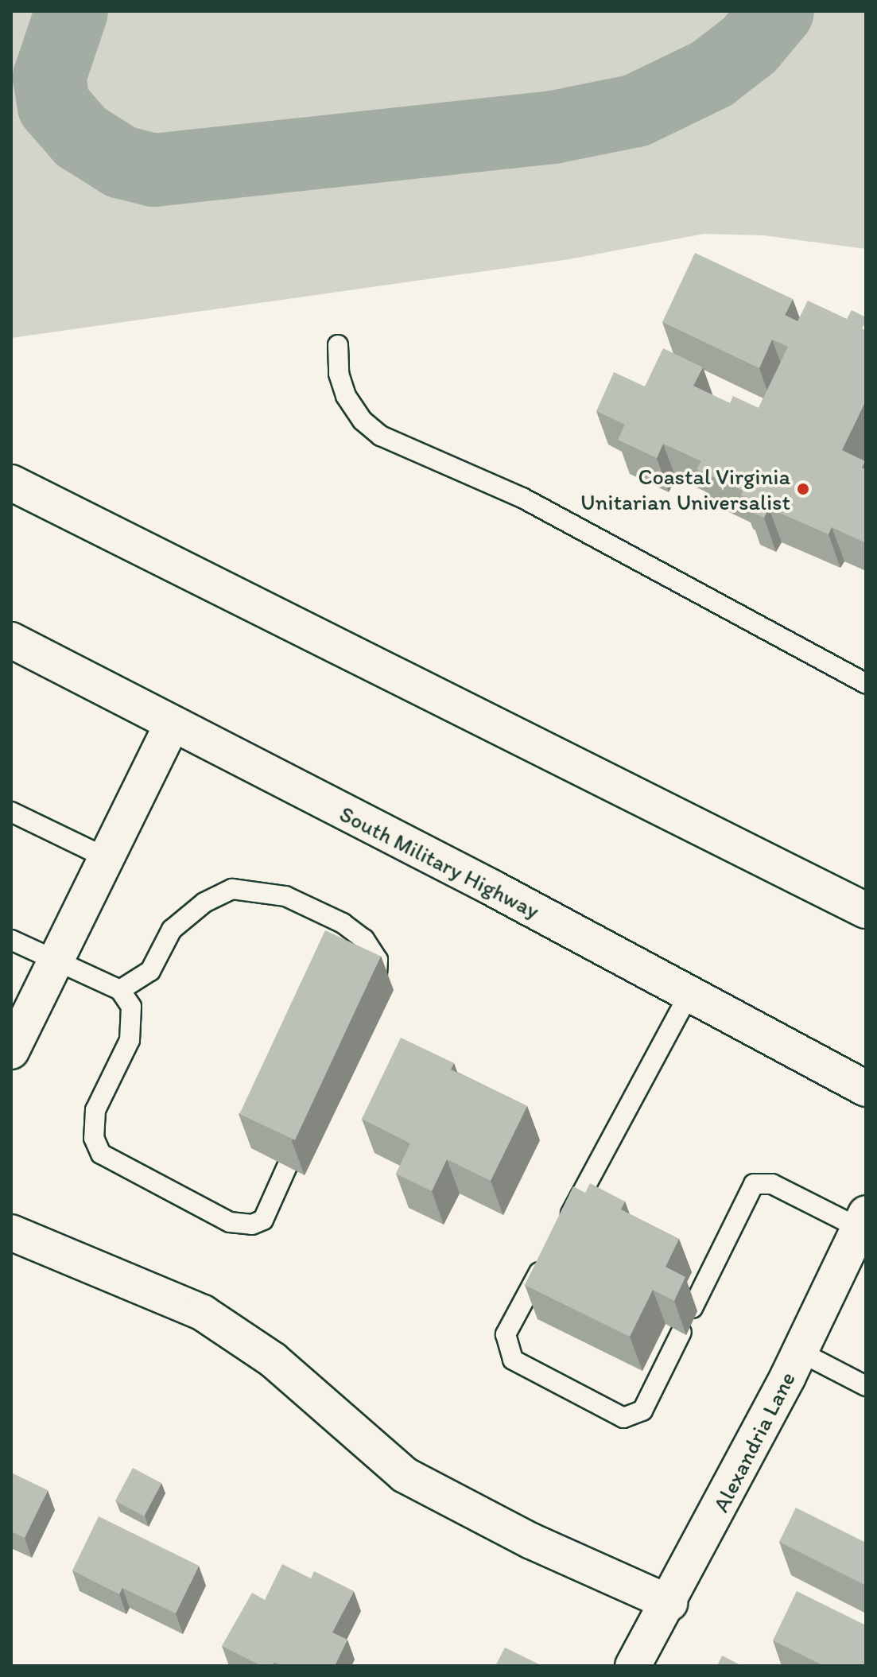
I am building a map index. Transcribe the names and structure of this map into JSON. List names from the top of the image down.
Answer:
{
  "streets": {
    "main road": ["South Military Highway", "Alexandria Lane"]
  },
  "places": ["Coastal Virginia Unitarian Universalist"]
}
